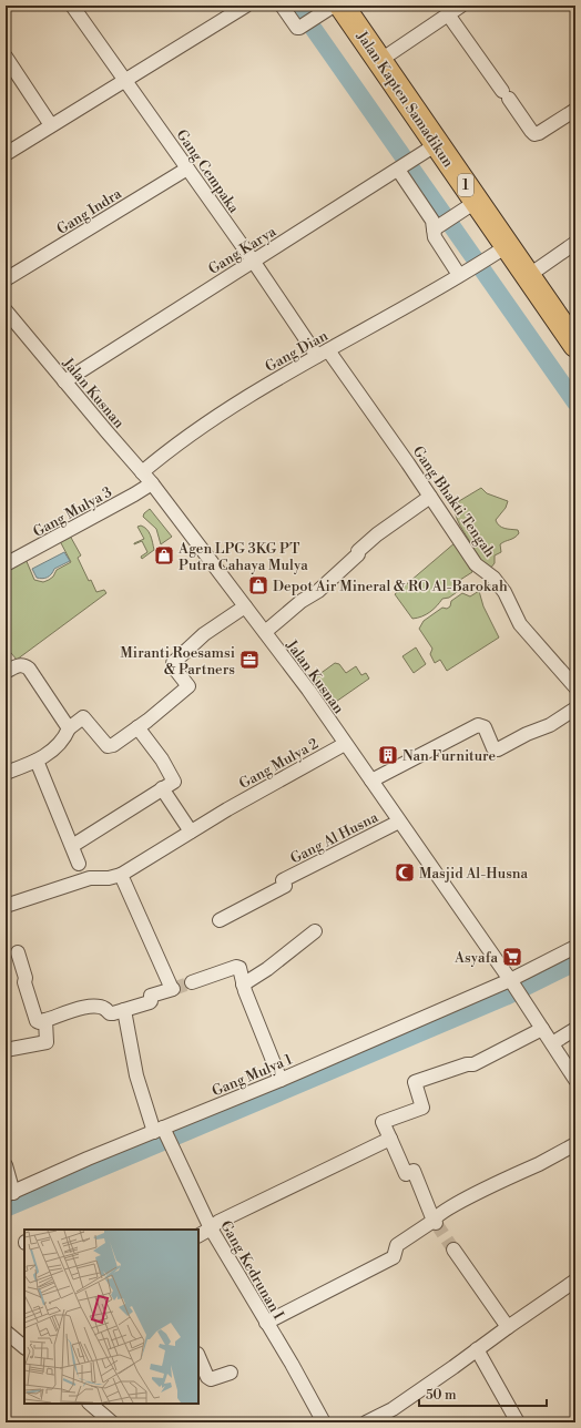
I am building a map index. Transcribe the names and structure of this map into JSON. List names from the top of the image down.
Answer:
{
  "streets": {
    "highway": ["Jalan Kapten Samadikun", "1"],
    "street": [
      "Gang Cempaka",
      "Gang Indra",
      "Gang Karya",
      "Gang Dian",
      "Jalan Kusnan",
      "Gang Bhakti Tengah",
      "Gang Mulya 3",
      "Gang Mulya 2",
      "Gang Al Husna",
      "Gang Mulya 1",
      "Gang Kedrunan I"
    ]
  },
  "crossings": [
    ["Jalan Kapten Samadikun", "Gang Karya"],
    ["Jalan Kapten Samadikun", "Gang Dian"],
    ["Gang Cempaka", "Gang Indra"],
    ["Gang Cempaka", "Gang Karya"],
    ["Gang Cempaka", "Gang Dian"],
    ["Gang Cempaka", "Gang Bhakti Tengah"],
    ["Gang Karya", "Jalan Kusnan"],
    ["Gang Dian", "Jalan Kusnan"],
    ["Gang Dian", "Gang Bhakti Tengah"],
    ["Jalan Kusnan", "Gang Mulya 3"],
    ["Jalan Kusnan", "Gang Mulya 2"],
    ["Jalan Kusnan", "Gang Al Husna"],
    ["Jalan Kusnan", "Gang Mulya 1"],
    ["Gang Mulya 1", "Gang Kedrunan I"]
  ],
  "places": {
    "shop": ["Agen LPG 3KG PT Putra Cahaya Mulya", "Depot Air Mineral & RO Al-Barokah"],
    "office": ["Miranti Roesamsi & Partners"],
    "building": ["Nan Furniture"],
    "mosque": ["Masjid Al-Husna"],
    "supermarket": ["Asyafa"]
  },
  "scale_bar": "50 m"
}
